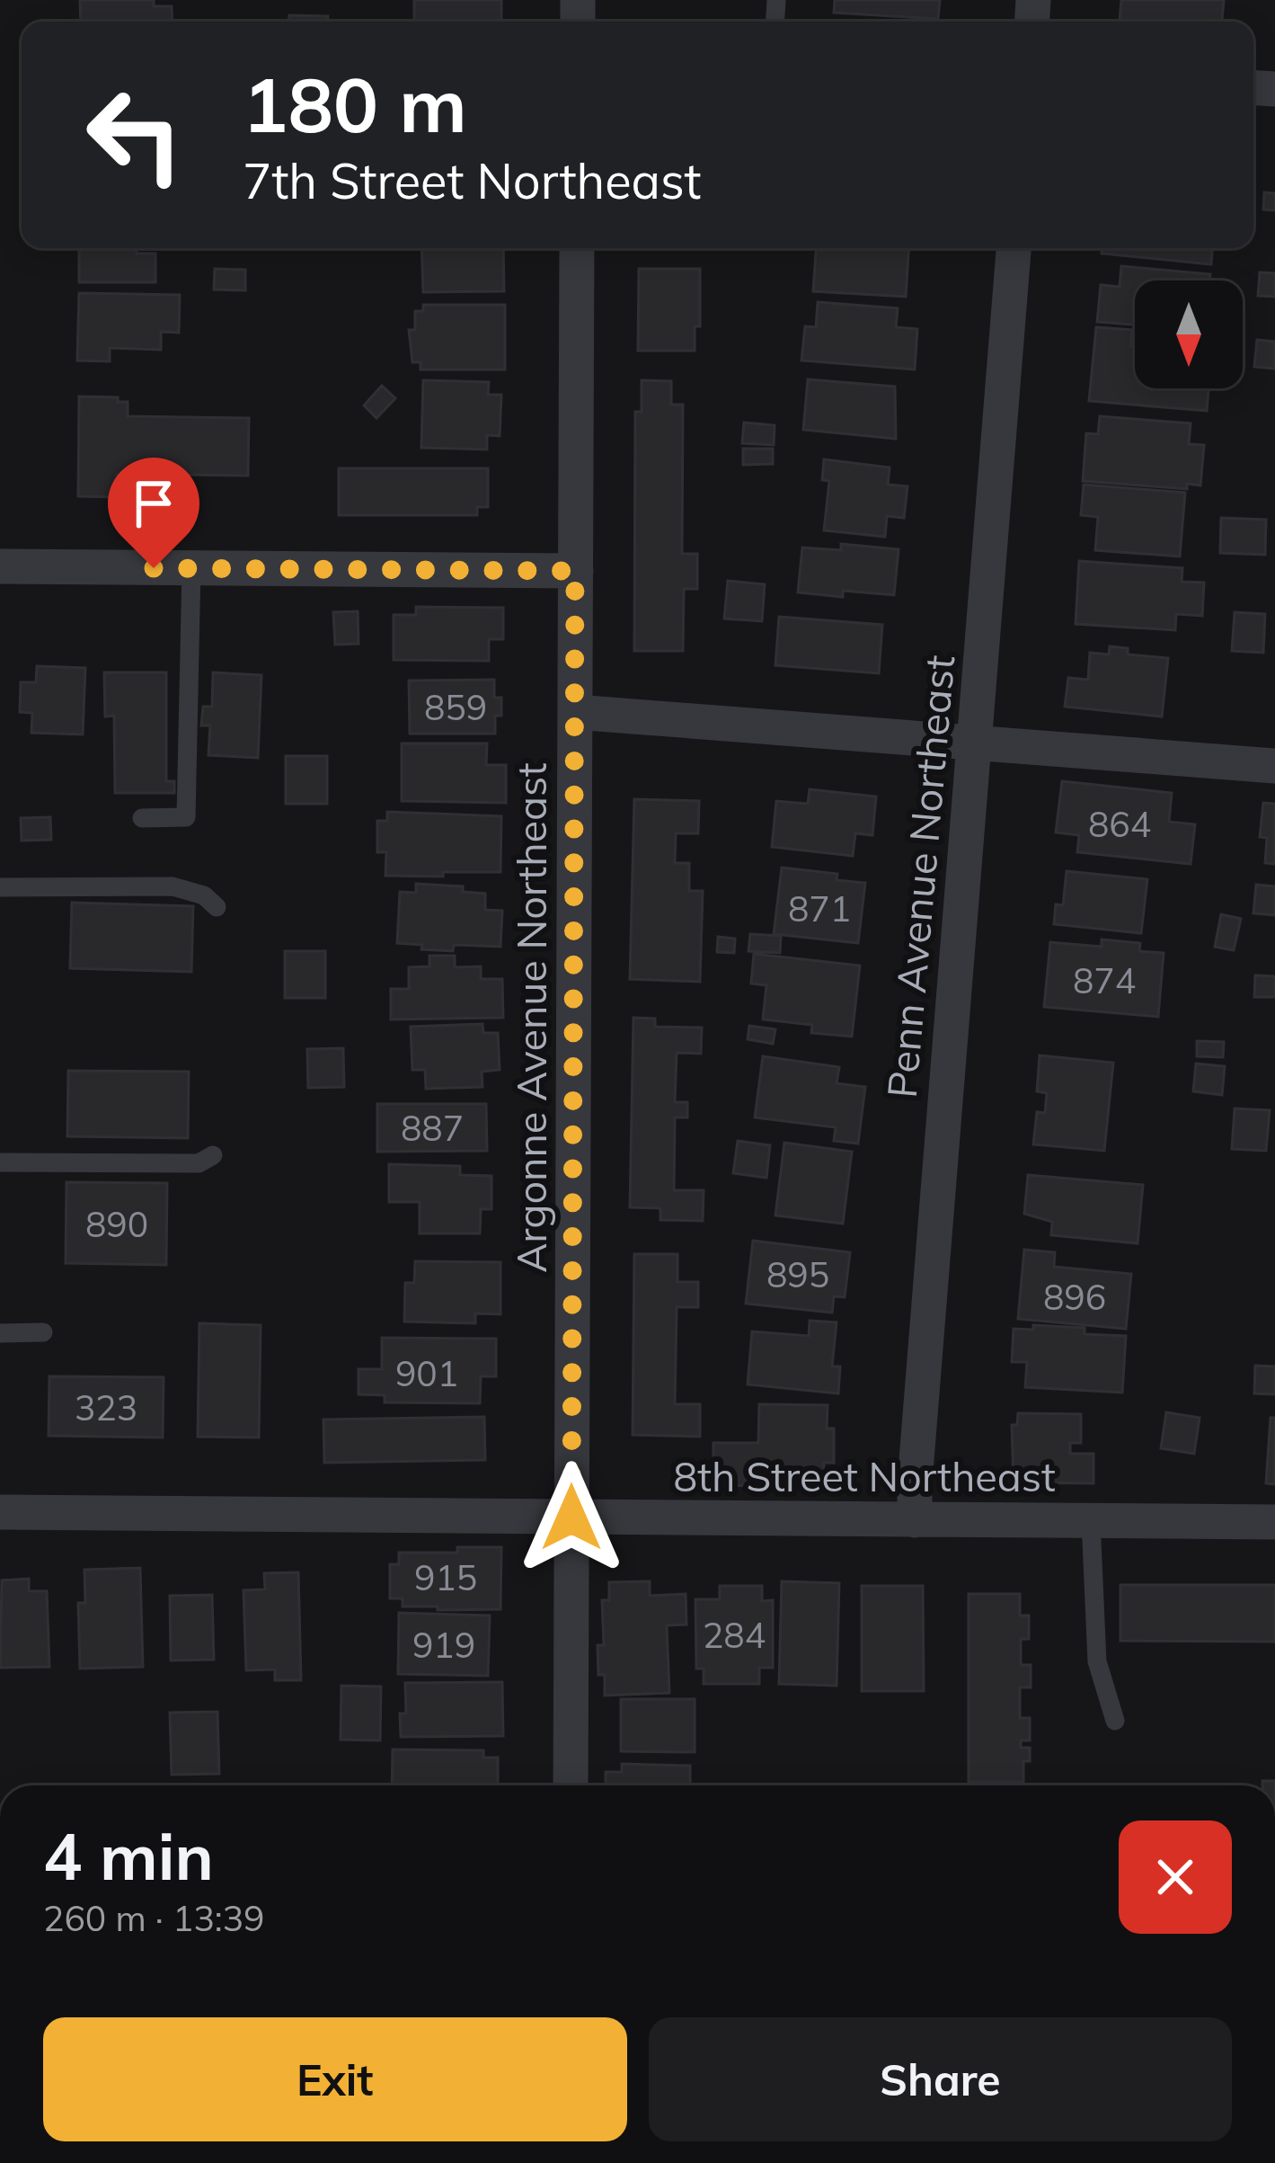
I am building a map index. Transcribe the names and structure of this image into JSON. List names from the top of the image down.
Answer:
{
  "streets": {
    "street": ["Penn Avenue Northeast", "Argonne Avenue Northeast", "8th Street Northeast"]
  },
  "crossings": [
    ["Penn Avenue Northeast", "8th Street Northeast"],
    ["Argonne Avenue Northeast", "8th Street Northeast"]
  ],
  "house_numbers": [
    "859",
    "864",
    "871",
    "874",
    "887",
    "890",
    "895",
    "896",
    "901",
    "323",
    "915",
    "284",
    "919"
  ],
  "north": "bottom",
  "page": {
    "turn": ["180 m", "7th Street Northeast"],
    "heading": ["4 min", "260 m · 13:39"],
    "buttons": ["Exit", "Share"]
  }
}
